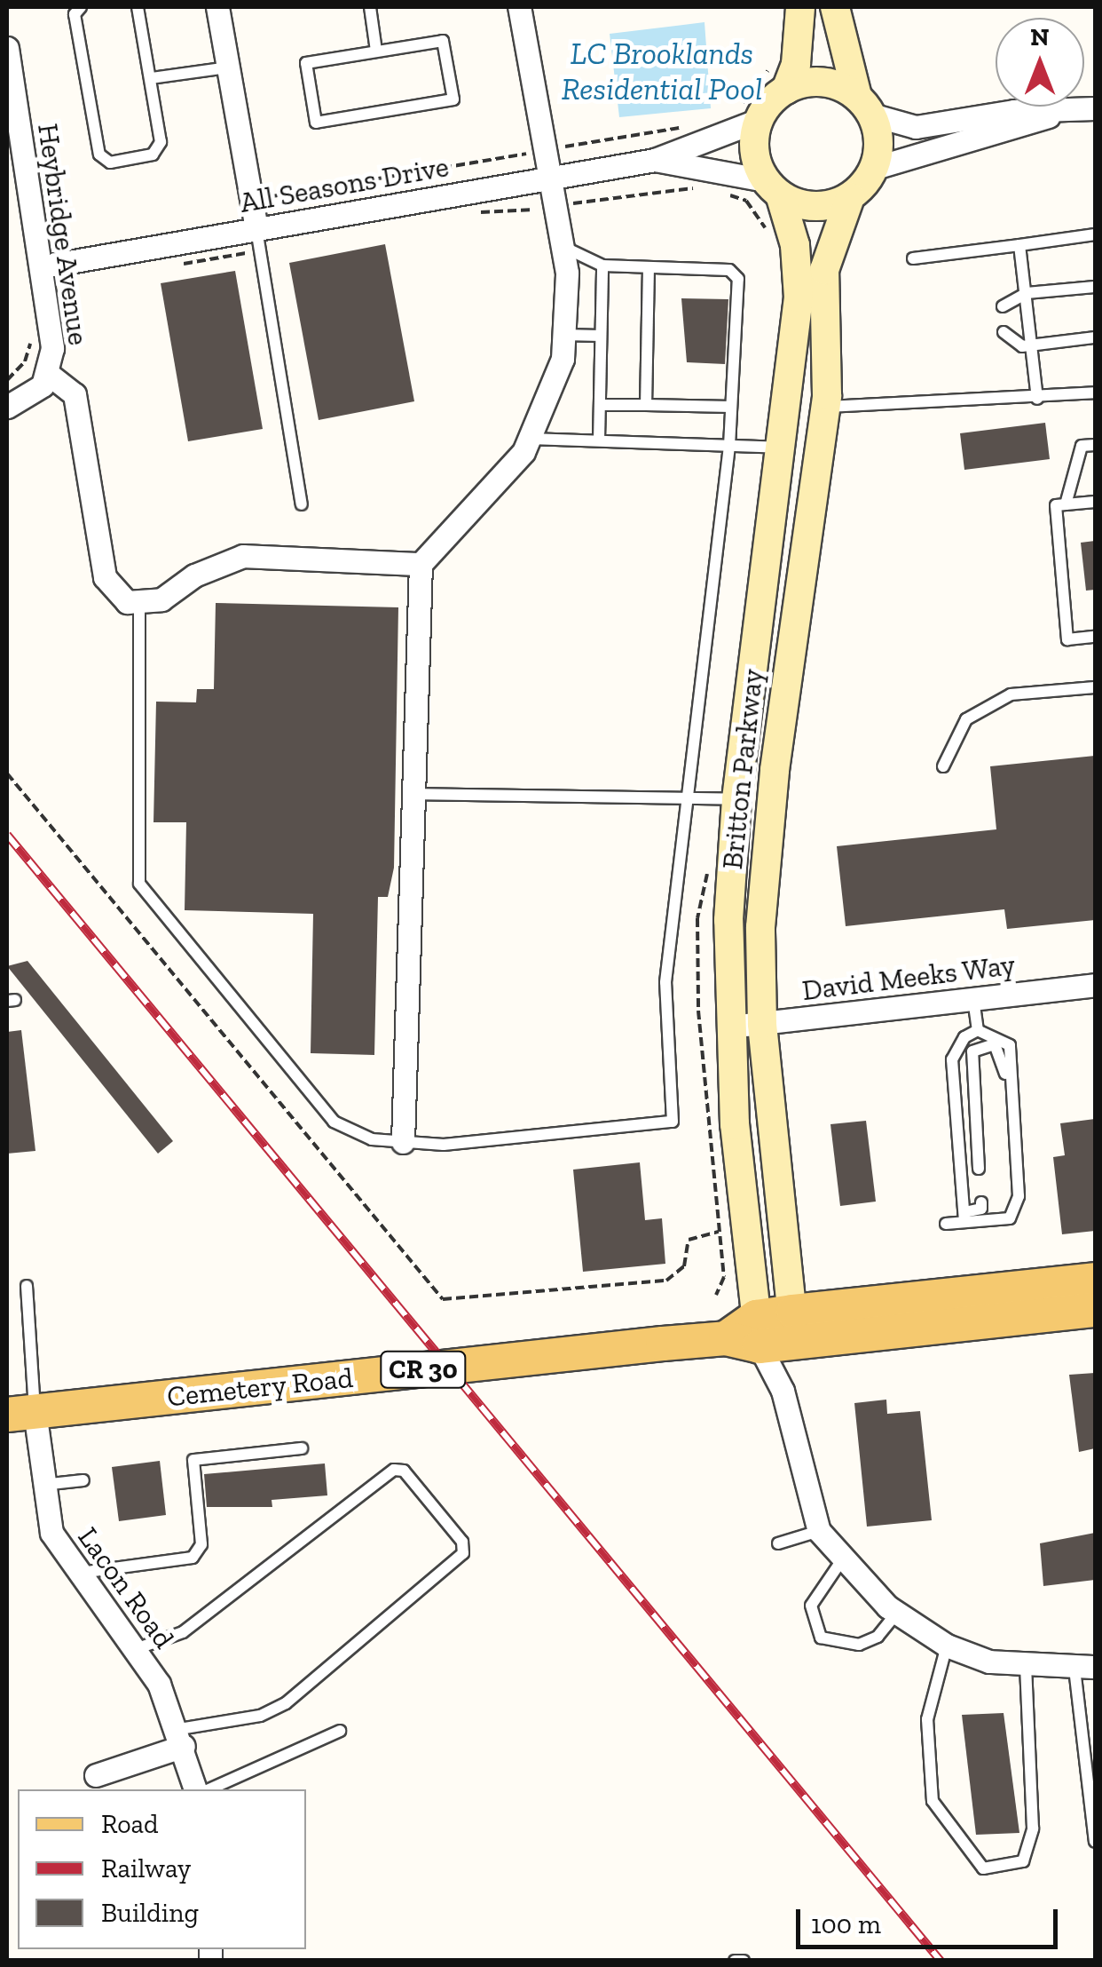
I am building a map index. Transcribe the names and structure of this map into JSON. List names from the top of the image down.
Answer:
{
  "streets": {
    "main road": ["Britton Parkway", "CR 30", "Cemetery Road"],
    "street": [
      "All Seasons Drive",
      "Heybridge Avenue",
      "David Meeks Way",
      "Lacon Road"
    ]
  },
  "crossings": [
    ["All Seasons Drive", "Heybridge Avenue"],
    ["All Seasons Drive", "Britton Parkway"],
    ["Britton Parkway", "David Meeks Way"],
    ["Britton Parkway", "Cemetery Road"],
    ["Cemetery Road", "Lacon Road"]
  ],
  "water": ["LC Brooklands Residential Pool"],
  "legend": ["Road", "Railway", "Building"],
  "scale_bar": "100 m",
  "north": "top"
}
